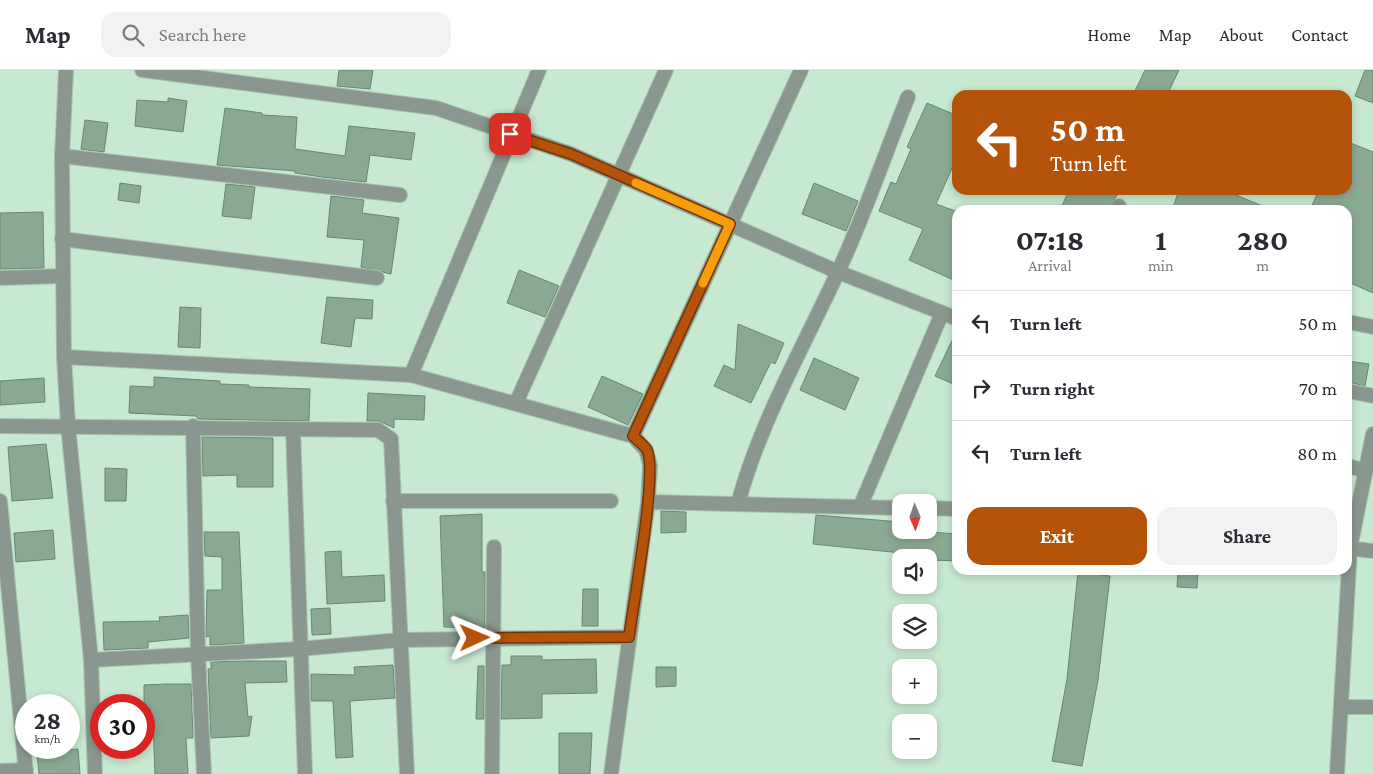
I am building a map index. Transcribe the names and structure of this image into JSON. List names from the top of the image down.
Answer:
{
  "north": "bottom",
  "page": {
    "header": "Map",
    "search": "Search here",
    "nav": [
      "Home",
      "Map",
      "About",
      "Contact"
    ],
    "turn": ["50 m", "Turn left"],
    "eta": [
      "07:18",
      "Arrival",
      "1",
      "min",
      "280",
      "m"
    ],
    "list": [
      {
        "name": "Turn left",
        "value": "50 m"
      },
      {
        "name": "Turn right",
        "value": "70 m"
      },
      {
        "name": "Turn left",
        "value": "80 m"
      }
    ],
    "map_buttons": ["+", "−"],
    "buttons": ["Exit", "Share"],
    "speed": "28 km/h",
    "limit": "30"
  }
}
